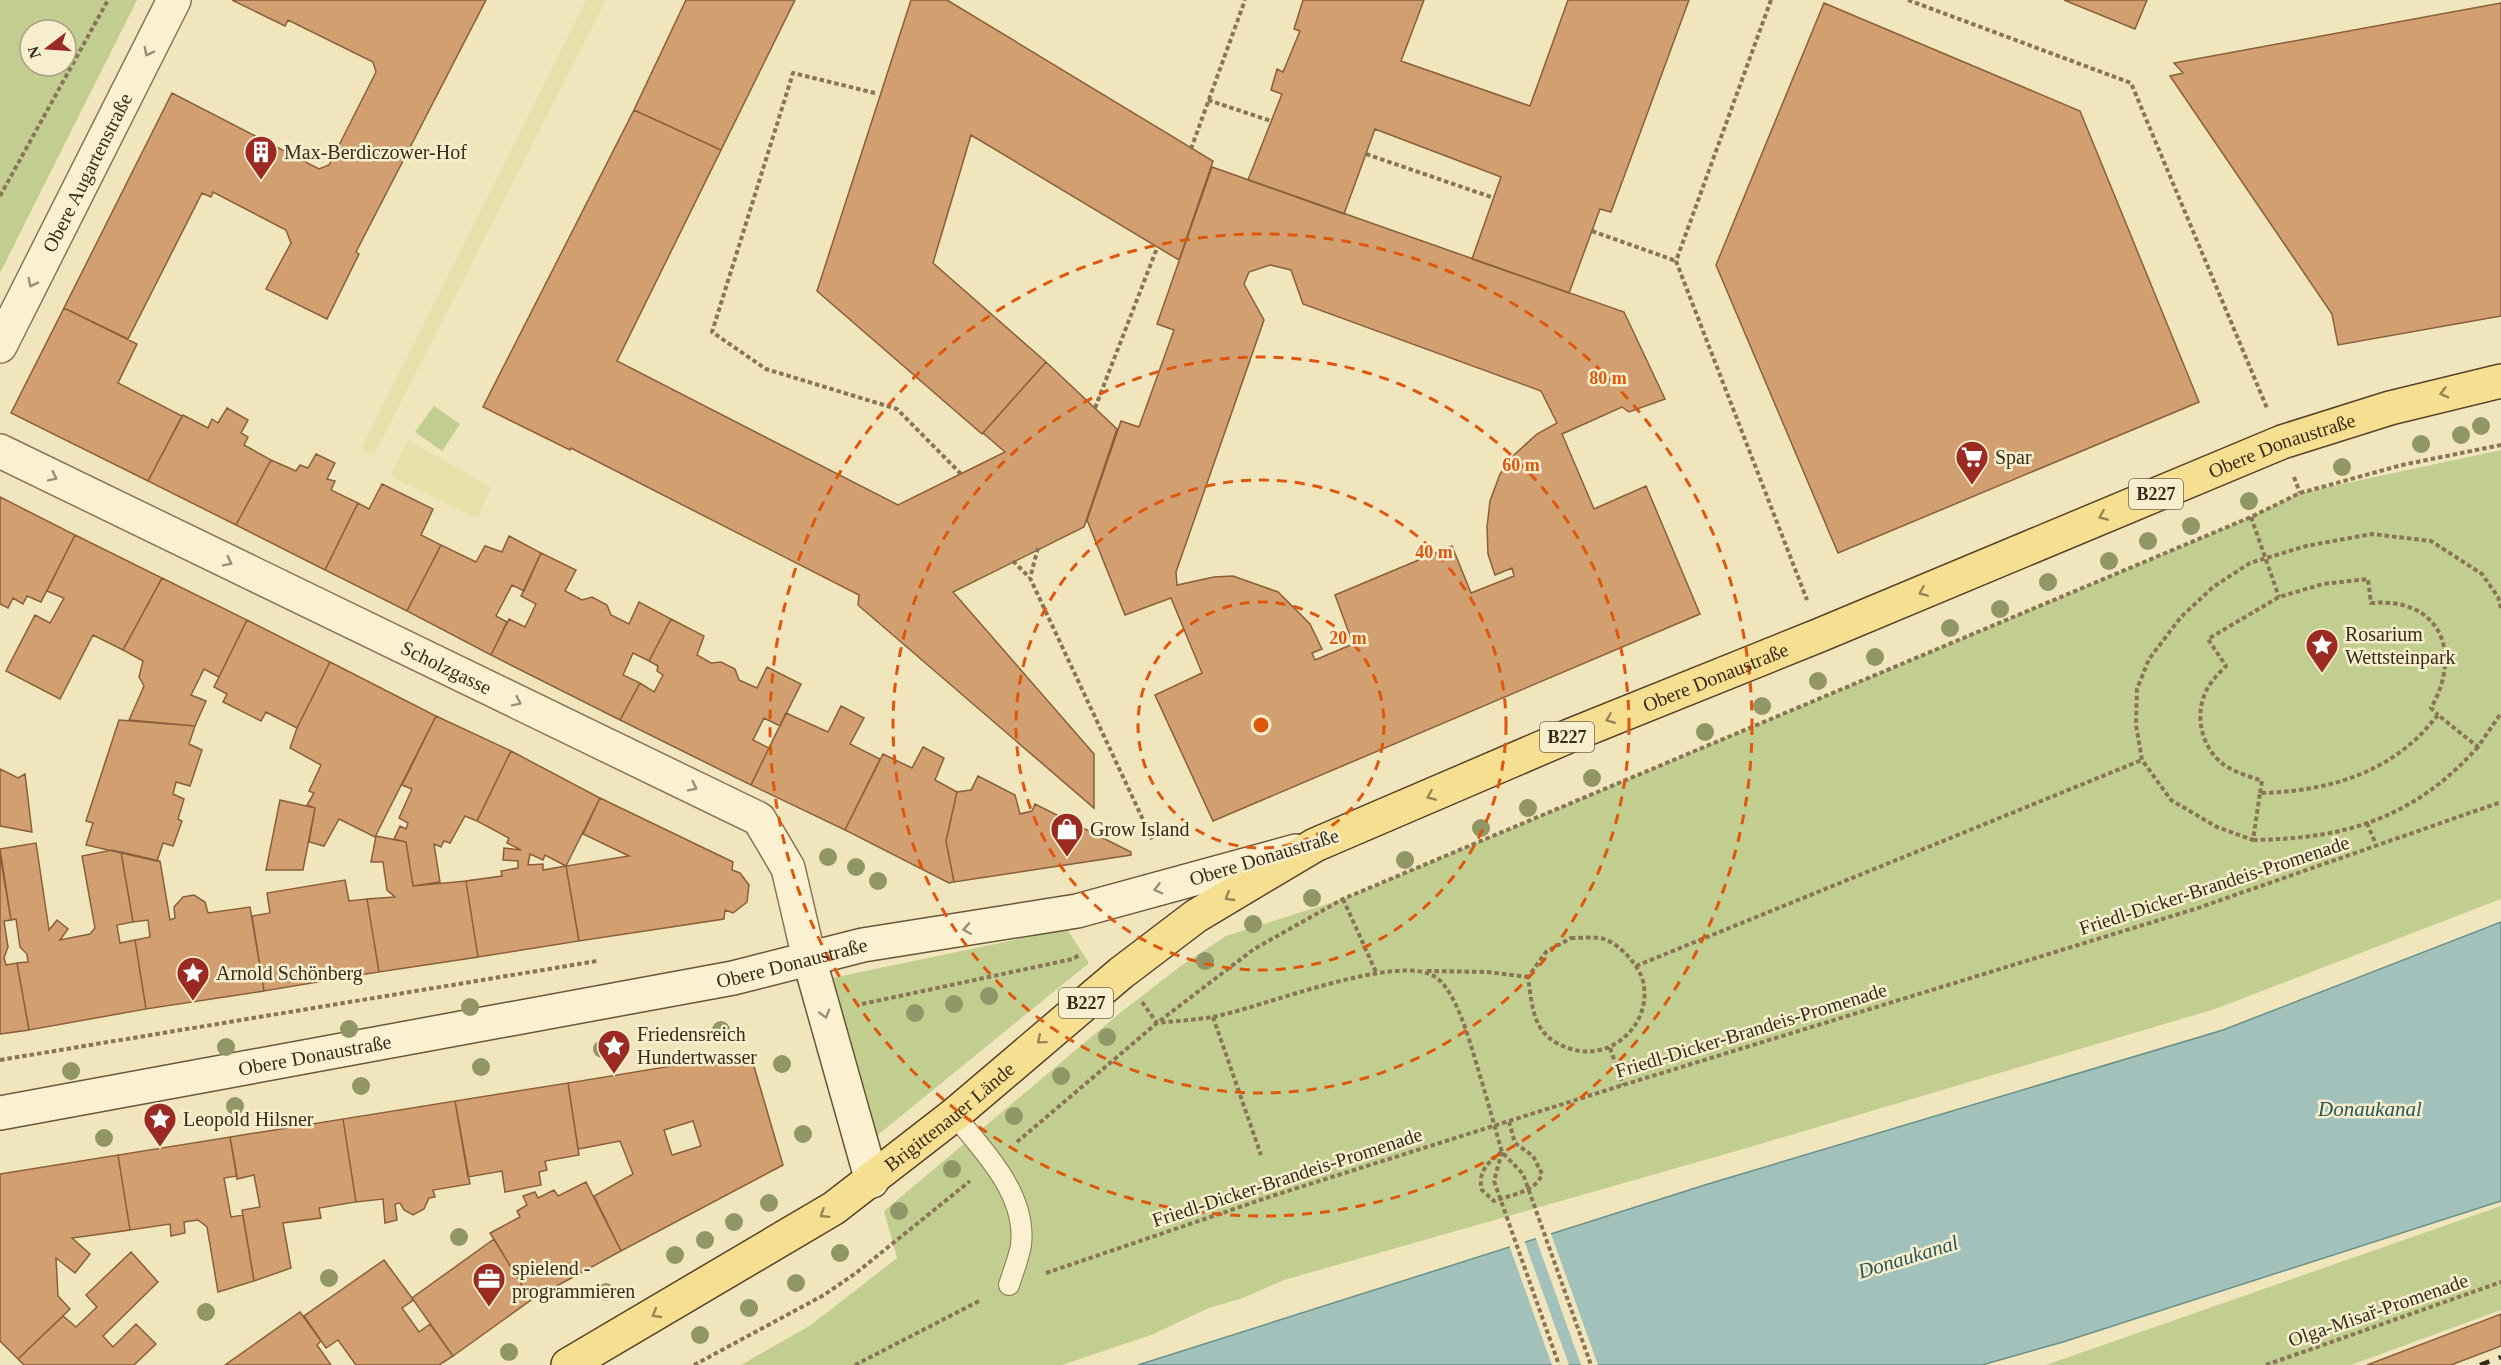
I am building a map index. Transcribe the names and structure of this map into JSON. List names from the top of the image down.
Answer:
{
  "streets": {
    "main road": [
      "Obere Augartenstraße",
      "Obere Donaustraße",
      "B227",
      "Scholzgasse",
      "Brigittenauer Lände"
    ],
    "path": ["Friedl-Dicker-Brandeis-Promenade", "Olga-Misař-Promenade"]
  },
  "crossings": [
    ["Obere Donaustraße", "Scholzgasse"],
    ["Obere Donaustraße", "Brigittenauer Lände"],
    ["Scholzgasse", "Brigittenauer Lände"]
  ],
  "one_way": [
    "Obere Augartenstraße",
    "Obere Donaustraße",
    "Scholzgasse",
    "Brigittenauer Lände"
  ],
  "water": ["Donaukanal"],
  "places": {
    "building": ["Max-Berdiczower-Hof"],
    "supermarket": ["Spar"],
    "place": [
      "Rosarium Wettsteinpark",
      "Arnold Schönberg",
      "Friedensreich Hundertwasser",
      "Leopold Hilsner"
    ],
    "shop": ["Grow Island"],
    "office": ["spielend - programmieren"]
  },
  "north": "left",
  "rings": [
    "80 m",
    "60 m",
    "40 m",
    "20 m"
  ]
}
